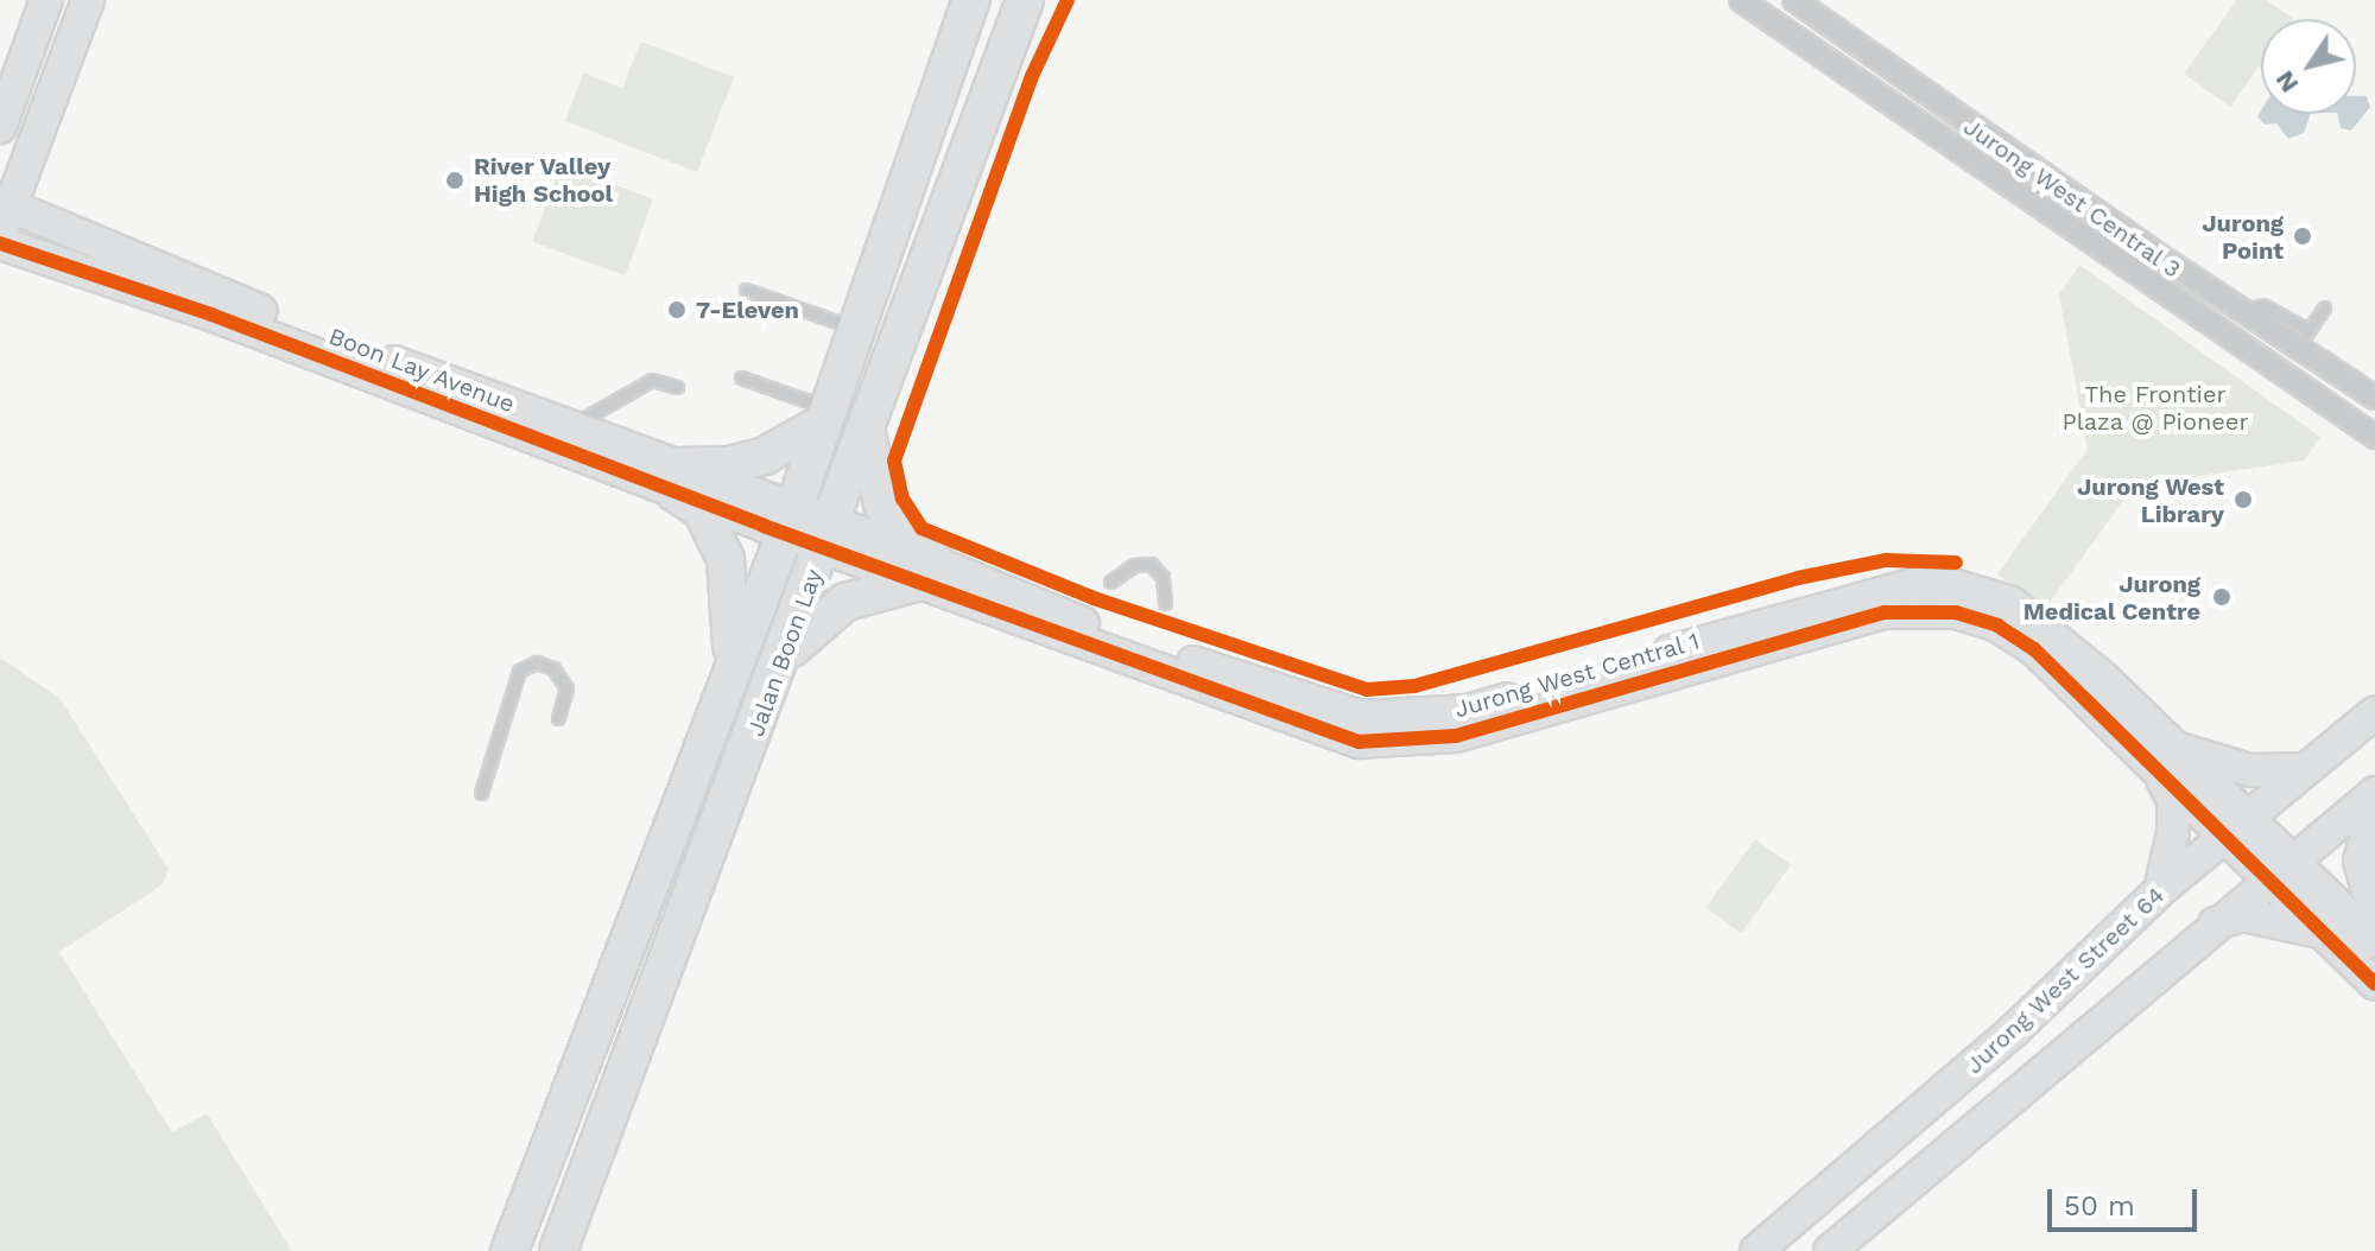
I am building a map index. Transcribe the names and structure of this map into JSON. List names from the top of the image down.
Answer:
{
  "streets": {
    "main road": ["Jalan Boon Lay"],
    "street": [
      "Jurong West Central 3",
      "Boon Lay Avenue",
      "Jurong West Central 1",
      "Jurong West Street 64"
    ]
  },
  "crossings": [
    ["Boon Lay Avenue", "Jalan Boon Lay"],
    ["Boon Lay Avenue", "Jurong West Central 1"],
    ["Jalan Boon Lay", "Jurong West Central 1"],
    ["Jurong West Central 1", "Jurong West Street 64"]
  ],
  "parks": ["The Frontier Plaza @ Pioneer"],
  "places": [
    "River Valley High School",
    "Jurong Point",
    "7-Eleven",
    "Jurong West Library",
    "Jurong Medical Centre"
  ],
  "scale_bar": "50 m",
  "north": "bottom left"
}
